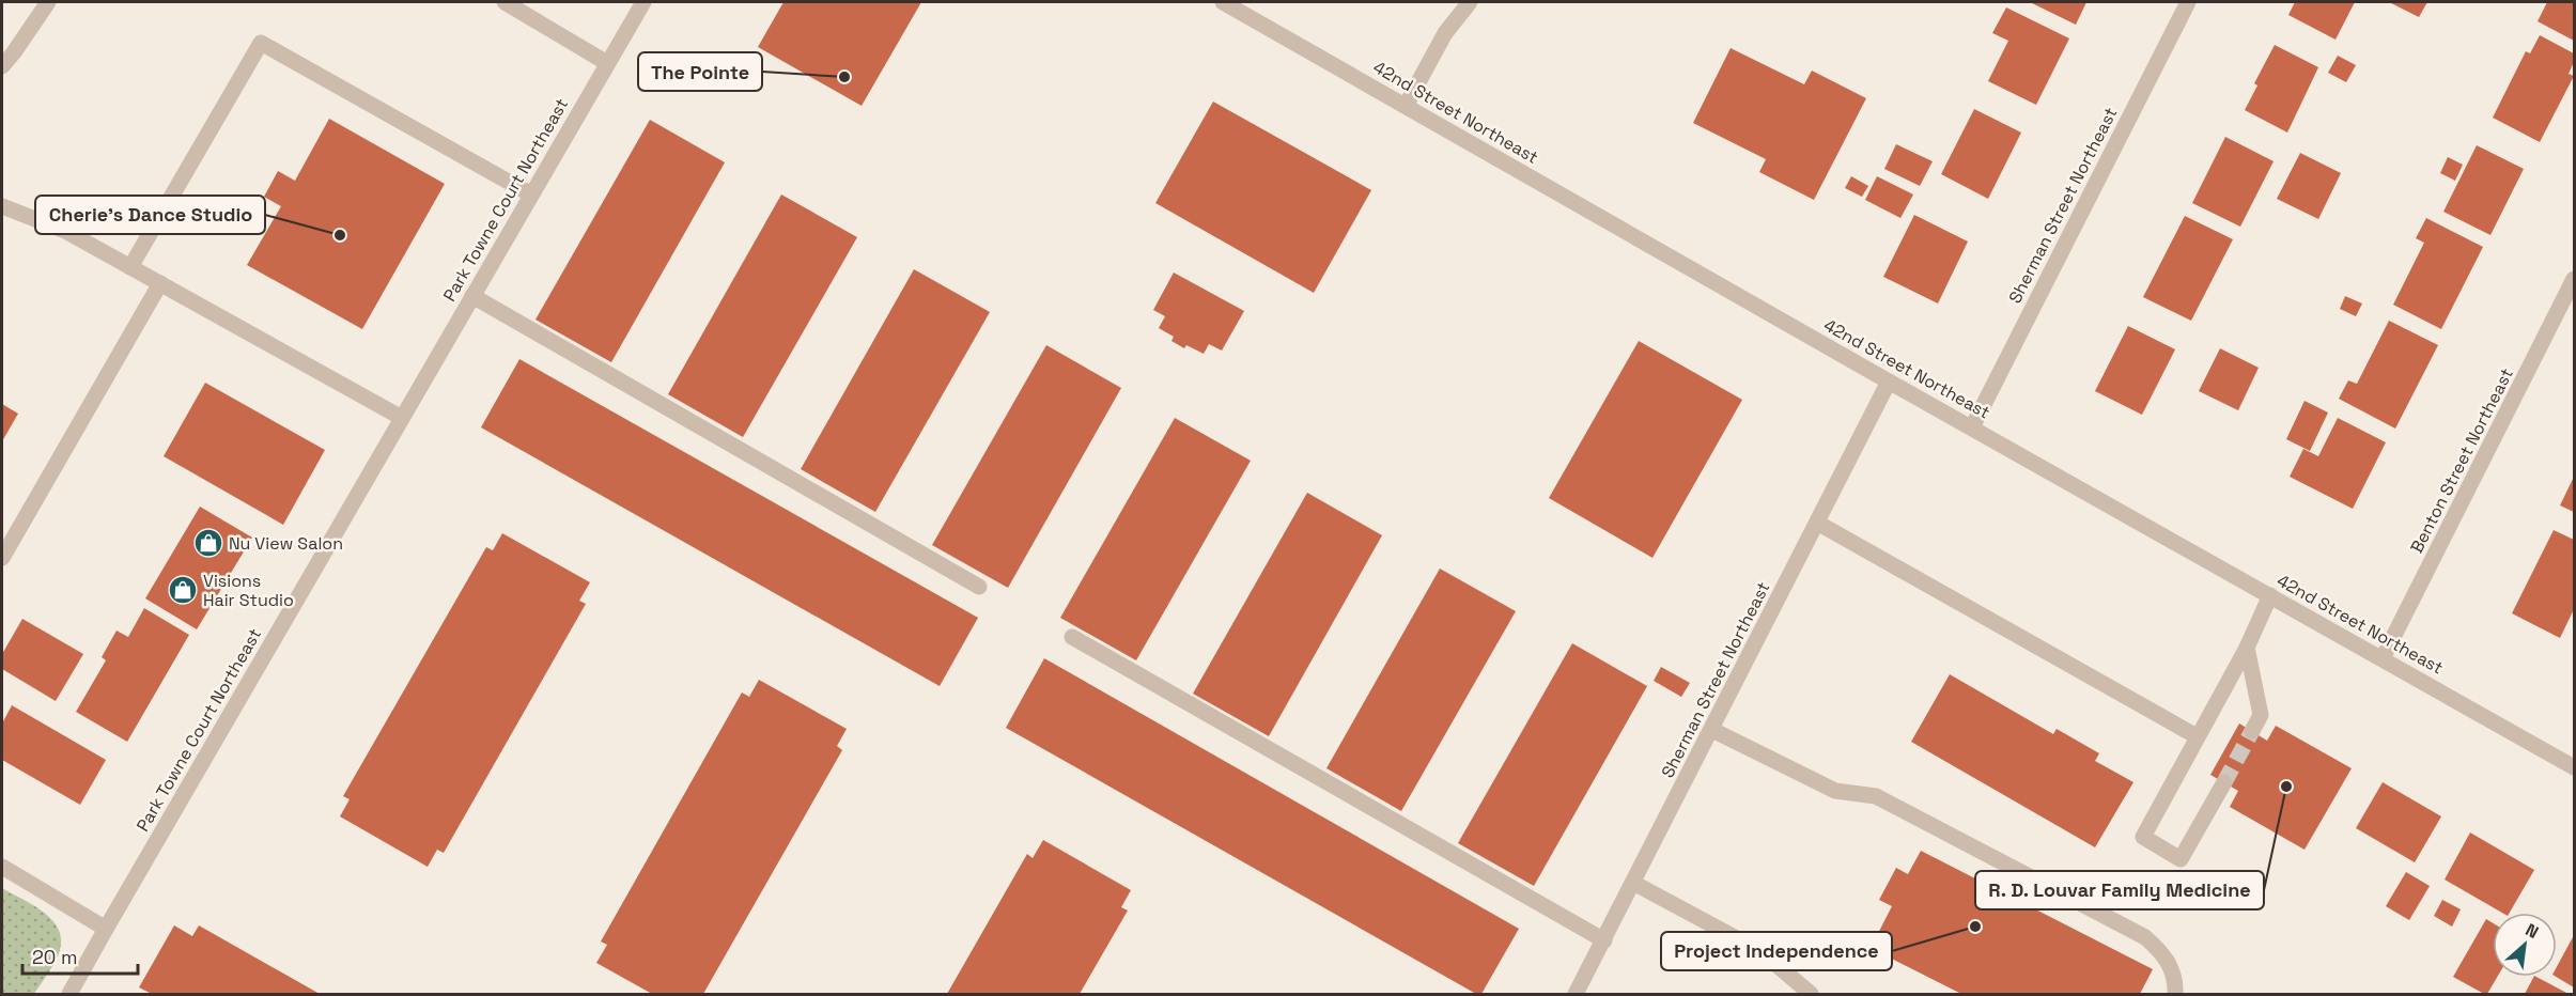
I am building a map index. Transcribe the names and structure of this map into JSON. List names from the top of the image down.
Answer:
{
  "streets": {
    "street": [
      "42nd Street Northeast",
      "Park Towne Court Northeast",
      "Sherman Street Northeast",
      "Benton Street Northeast"
    ]
  },
  "crossings": [
    ["42nd Street Northeast", "Sherman Street Northeast"],
    ["42nd Street Northeast", "Benton Street Northeast"]
  ],
  "places": {
    "other": [
      "The Pointe",
      "Cherie's Dance Studio",
      "R. D. Louvar Family Medicine",
      "Project Independence"
    ],
    "shop": ["Nu View Salon", "Visions Hair Studio"]
  },
  "scale_bar": "20 m",
  "north": "top right"
}
